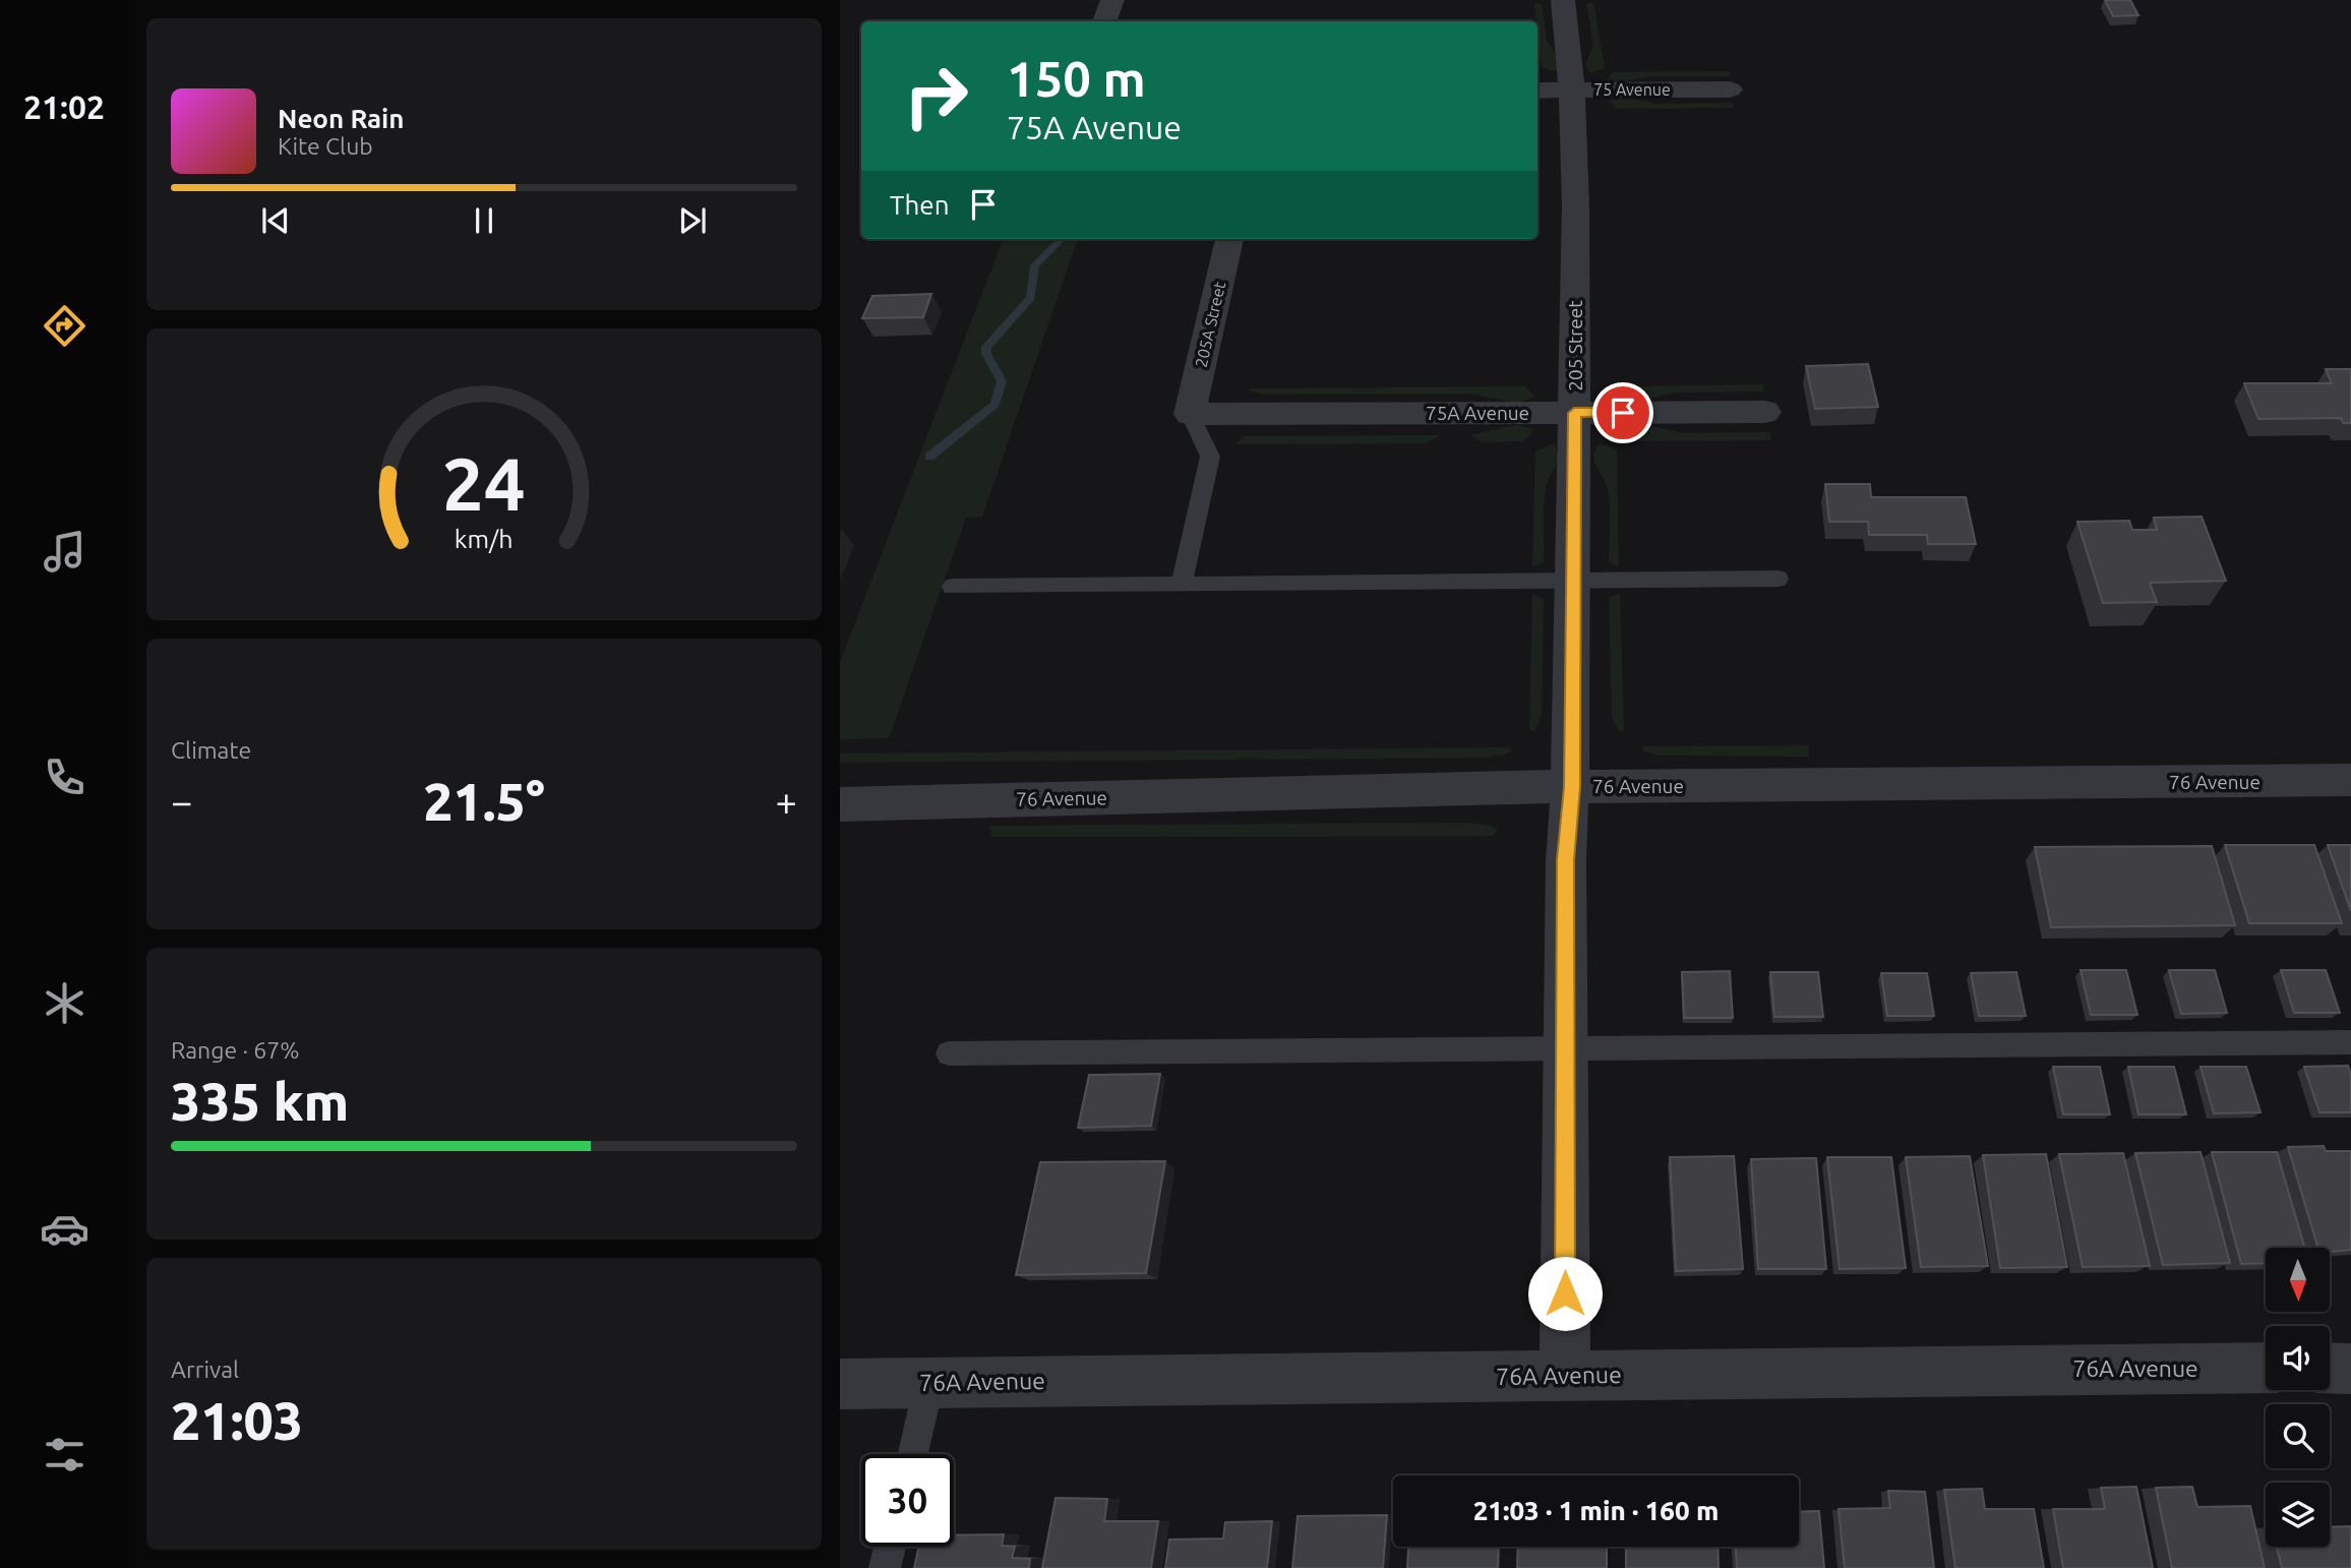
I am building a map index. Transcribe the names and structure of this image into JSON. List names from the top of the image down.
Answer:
{
  "streets": {
    "street": [
      "75 Avenue",
      "205A Street",
      "205 Street",
      "75A Avenue",
      "76 Avenue",
      "76A Avenue"
    ]
  },
  "crossings": [
    ["75 Avenue", "205 Street"],
    ["205A Street", "75A Avenue"],
    ["205 Street", "75A Avenue"],
    ["205 Street", "76 Avenue"],
    ["205 Street", "76A Avenue"]
  ],
  "north": "bottom",
  "page": {
    "tabs": "21:02",
    "turn": ["150 m", "75A Avenue"],
    "song": ["Neon Rain", "Kite Club"],
    "then": "Then",
    "tile": [
      "Climate",
      ["Range · 67%", "335 km"],
      ["Arrival", "21:03"]
    ],
    "heat": ["−", "21.5°", "+"],
    "limit": "30",
    "trip": "21:03 · 1 min · 160 m",
    "gauge": ["24", "km/h"]
  }
}
